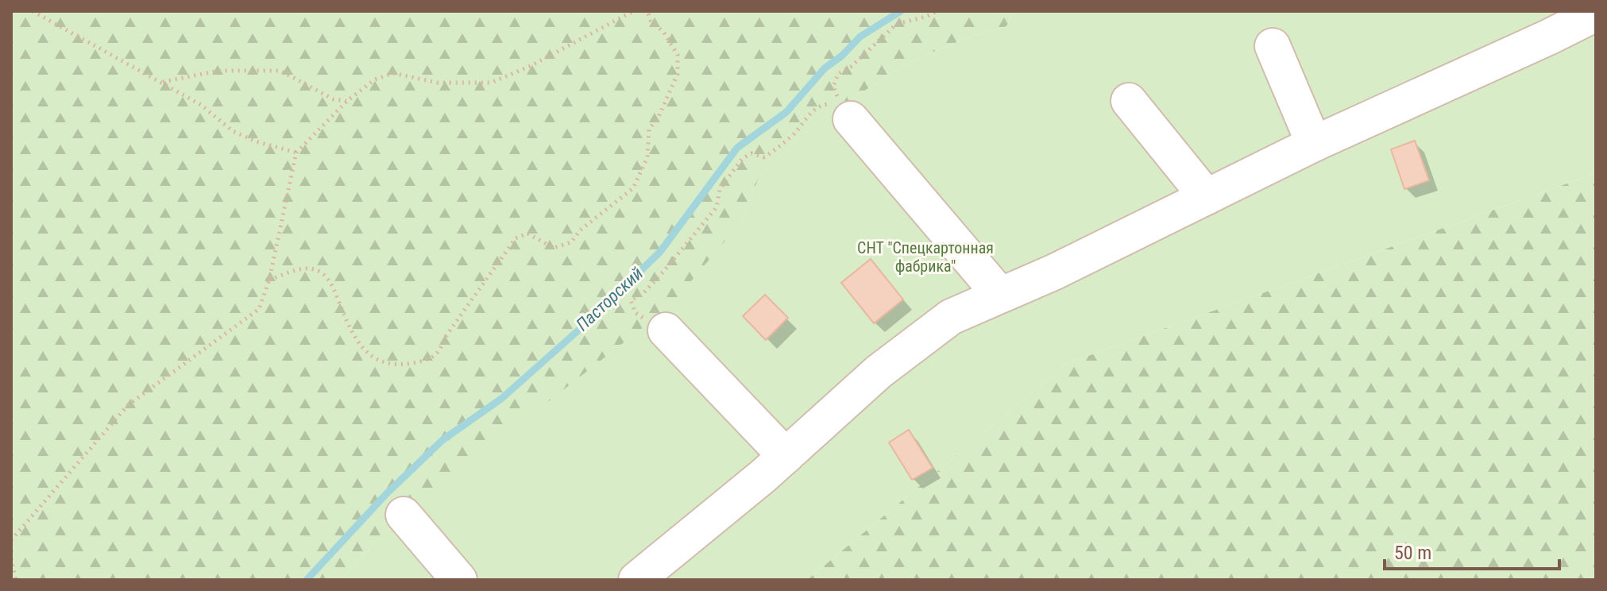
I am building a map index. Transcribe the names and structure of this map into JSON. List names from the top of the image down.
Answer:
{
  "water": ["Пасторский"],
  "parks": ["СНТ \"Спецкартонная фабрика\""],
  "scale_bar": "50 m"
}
